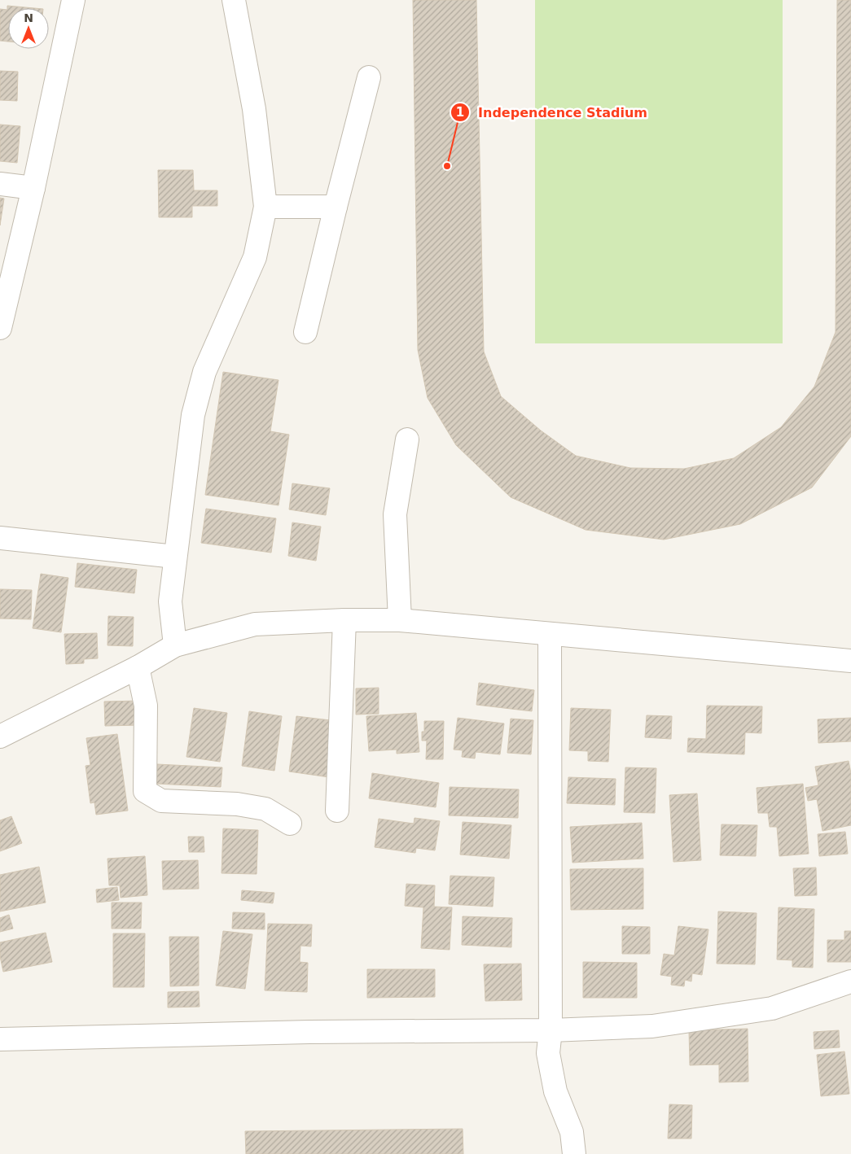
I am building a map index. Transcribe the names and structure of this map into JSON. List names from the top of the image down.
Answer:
{
  "places": ["Independence Stadium"],
  "north": "top"
}
